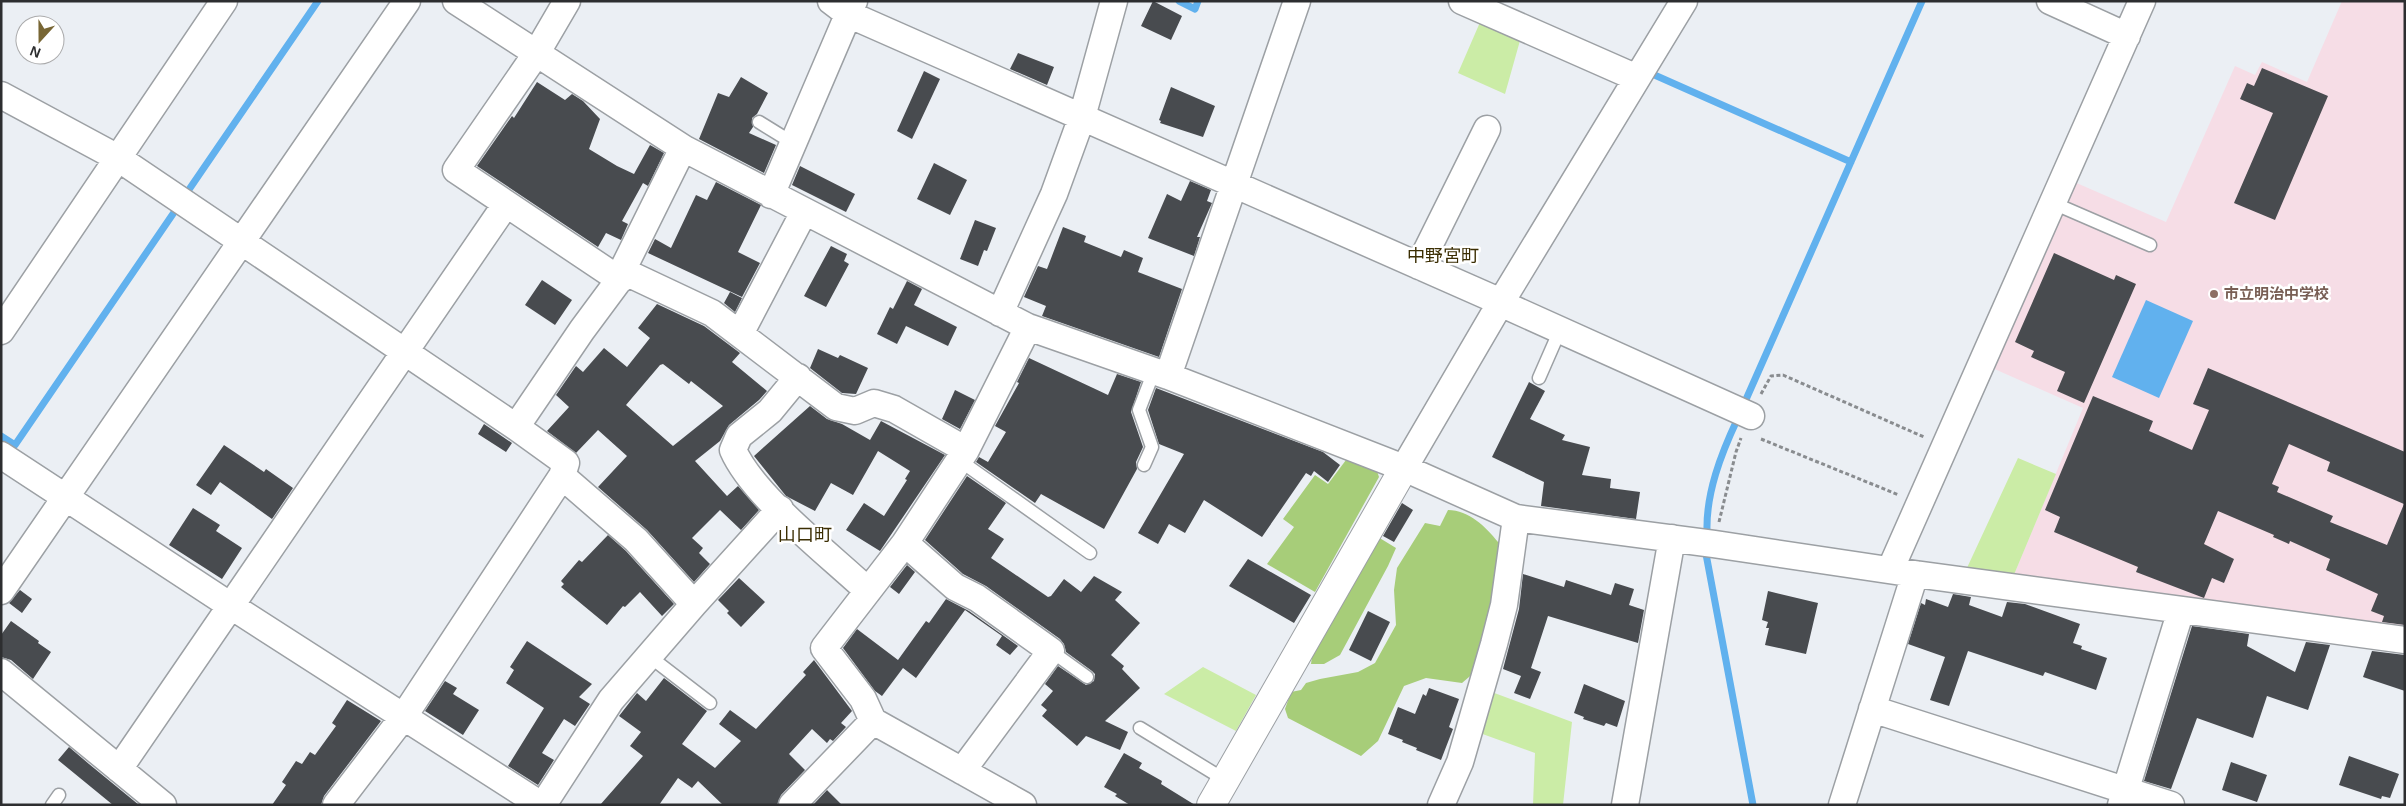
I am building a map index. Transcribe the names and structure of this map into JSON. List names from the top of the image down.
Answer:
{
  "districts": ["中野宮町", "山口町"],
  "places": ["市立明治中学校"],
  "north": "bottom"
}
